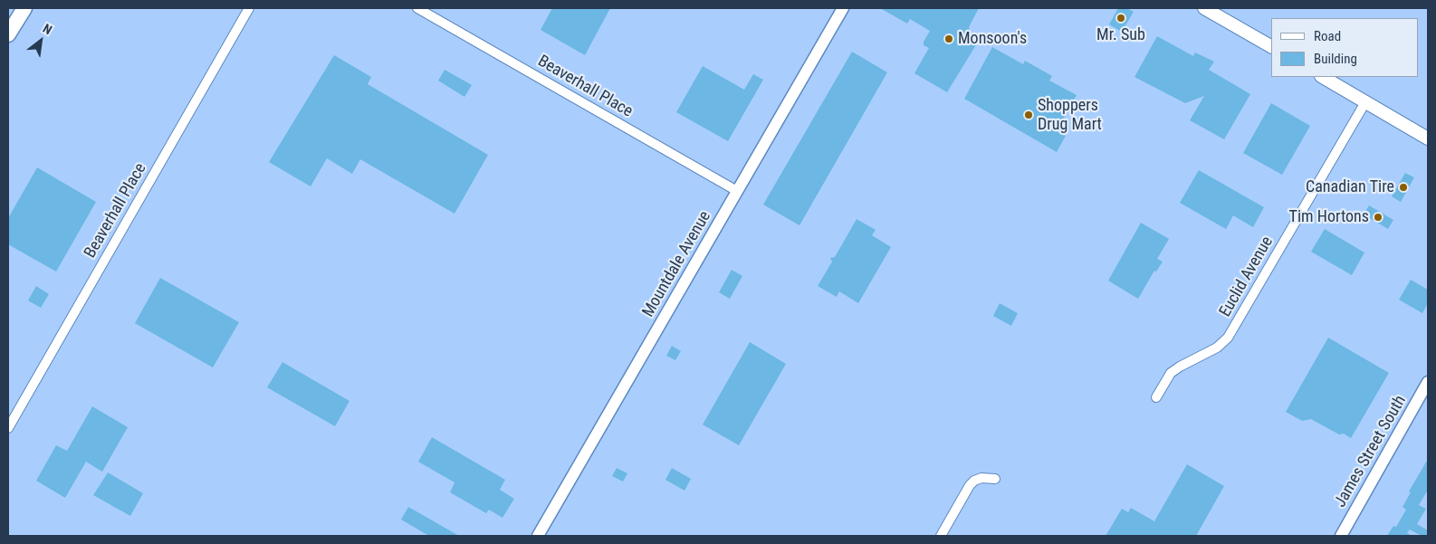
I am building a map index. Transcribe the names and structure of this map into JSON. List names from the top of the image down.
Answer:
{
  "streets": {
    "street": [
      "Beaverhall Place",
      "Mountdale Avenue",
      "Euclid Avenue",
      "James Street South"
    ]
  },
  "crossings": [
    ["Beaverhall Place", "Mountdale Avenue"]
  ],
  "places": [
    "Mr. Sub",
    "Monsoon's",
    "Shoppers Drug Mart",
    "Canadian Tire",
    "Tim Hortons"
  ],
  "legend": ["Road", "Building"],
  "north": "top right"
}
